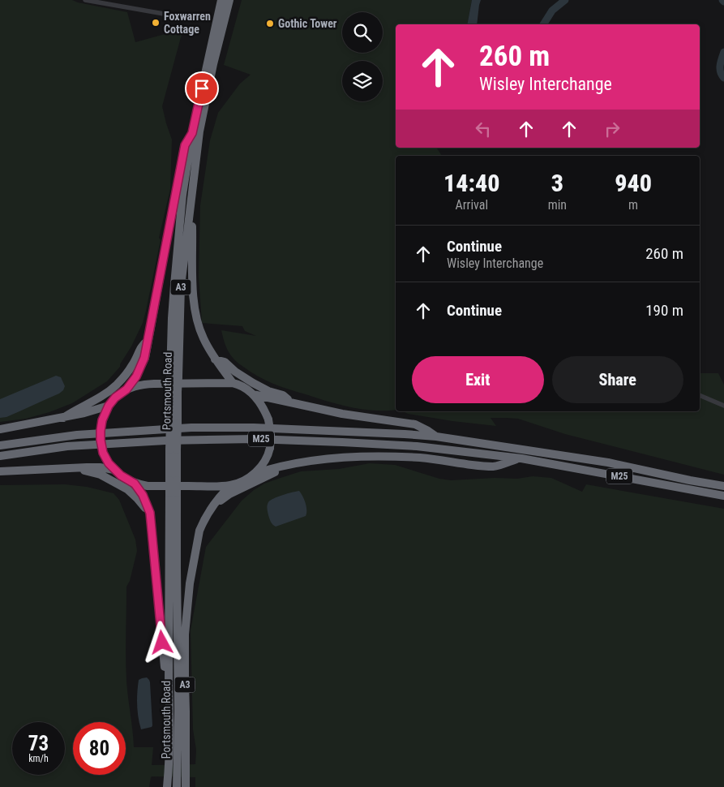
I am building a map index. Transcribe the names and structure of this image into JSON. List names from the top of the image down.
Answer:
{
  "streets": {
    "highway": ["A3", "Portsmouth Road", "M25"]
  },
  "crossings": [
    ["A3", "Portsmouth Road"],
    ["A3", "M25"]
  ],
  "places": ["Foxwarren Cottage", "Gothic Tower"],
  "page": {
    "turn": ["260 m", "Wisley Interchange"],
    "eta": [
      "14:40",
      "Arrival",
      "3",
      "min",
      "940",
      "m"
    ],
    "list": [
      {
        "name": "Continue",
        "note": "Wisley Interchange",
        "value": "260 m"
      },
      {
        "name": "Continue",
        "value": "190 m"
      }
    ],
    "buttons": ["Exit", "Share"],
    "speed": "73 km/h",
    "limit": "80"
  }
}
